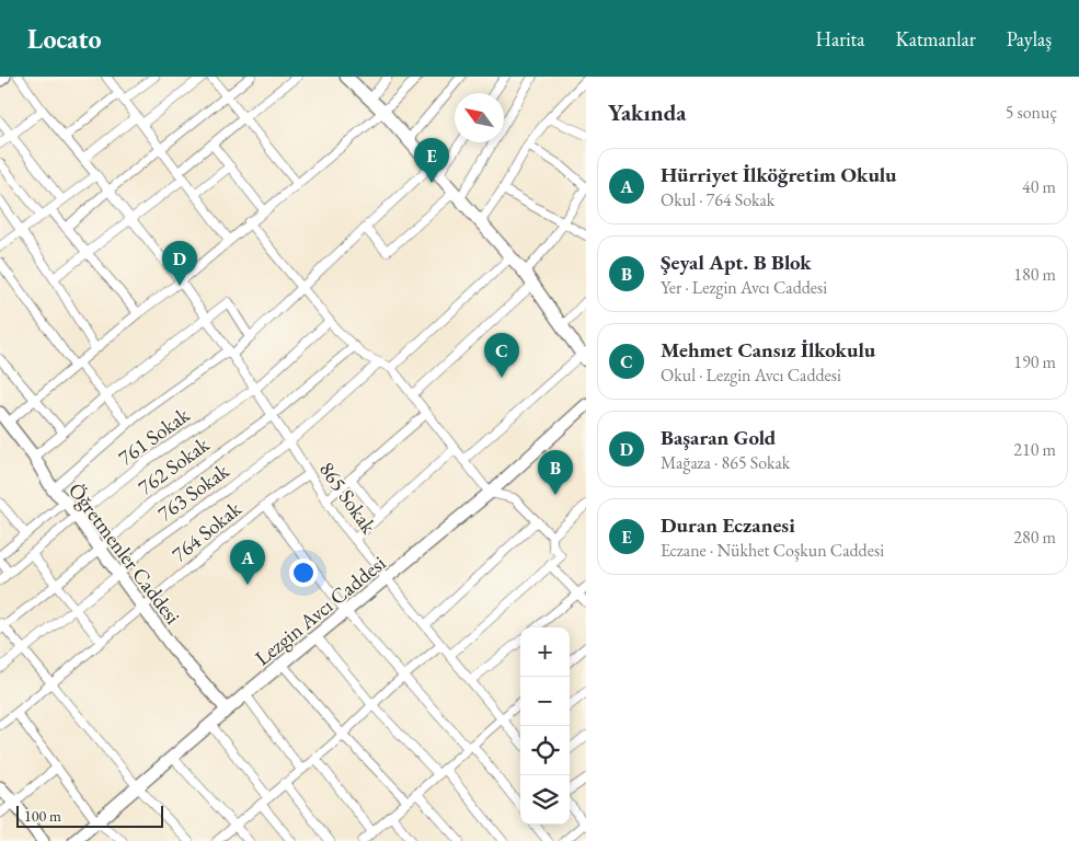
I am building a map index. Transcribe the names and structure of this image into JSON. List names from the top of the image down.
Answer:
{
  "streets": {
    "street": [
      "761 Sokak",
      "762 Sokak",
      "763 Sokak",
      "865 Sokak",
      "764 Sokak",
      "Öğretmenler Caddesi",
      "Lezgin Avcı Caddesi"
    ]
  },
  "crossings": [
    ["761 Sokak", "865 Sokak"],
    ["761 Sokak", "Öğretmenler Caddesi"],
    ["762 Sokak", "865 Sokak"],
    ["762 Sokak", "Öğretmenler Caddesi"],
    ["763 Sokak", "865 Sokak"],
    ["763 Sokak", "Öğretmenler Caddesi"],
    ["865 Sokak", "764 Sokak"],
    ["865 Sokak", "Lezgin Avcı Caddesi"],
    ["764 Sokak", "Öğretmenler Caddesi"],
    ["Öğretmenler Caddesi", "Lezgin Avcı Caddesi"]
  ],
  "scale_bar": "100 m",
  "north": "top left",
  "page": {
    "header": "Locato",
    "nav": ["Harita", "Katmanlar", "Paylaş"],
    "heading": ["Yakında", "5 sonuç"],
    "pins": [
      "E",
      "D",
      "C",
      "B",
      "A"
    ],
    "list": [
      {
        "mark": "A",
        "name": "Hürriyet İlköğretim Okulu",
        "note": "Okul · 764 Sokak",
        "value": "40 m"
      },
      {
        "mark": "B",
        "name": "Şeyal Apt. B Blok",
        "note": "Yer · Lezgin Avcı Caddesi",
        "value": "180 m"
      },
      {
        "mark": "C",
        "name": "Mehmet Cansız İlkokulu",
        "note": "Okul · Lezgin Avcı Caddesi",
        "value": "190 m"
      },
      {
        "mark": "D",
        "name": "Başaran Gold",
        "note": "Mağaza · 865 Sokak",
        "value": "210 m"
      },
      {
        "mark": "E",
        "name": "Duran Eczanesi",
        "note": "Eczane · Nükhet Coşkun Caddesi",
        "value": "280 m"
      }
    ],
    "map_buttons": ["+", "−"],
    "scale": "100 m"
  }
}
